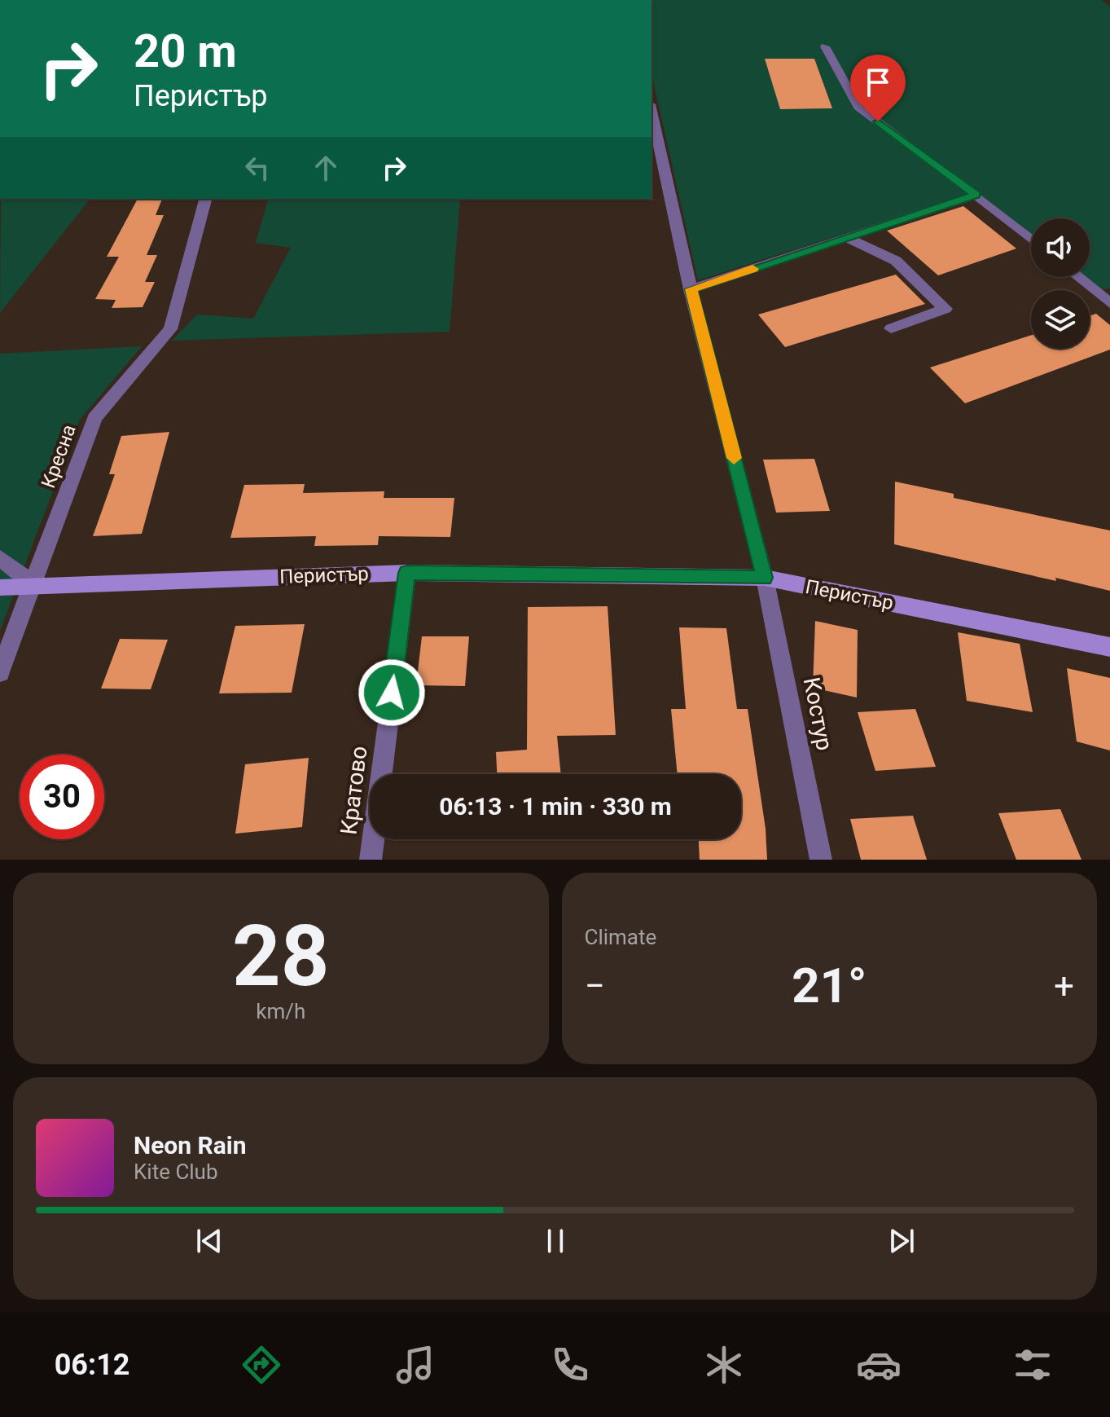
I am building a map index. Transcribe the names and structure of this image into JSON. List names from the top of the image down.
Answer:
{
  "streets": {
    "street": [
      "Кресна",
      "Перистър",
      "Костур",
      "Кратово"
    ]
  },
  "crossings": [
    ["Кресна", "Перистър"],
    ["Перистър", "Костур"],
    ["Перистър", "Кратово"]
  ],
  "page": {
    "turn": ["20 m", "Перистър"],
    "limit": "30",
    "trip": "06:13 · 1 min · 330 m",
    "tile": [
      ["28", "km/h"],
      "Climate"
    ],
    "heat": ["−", "21°", "+"],
    "song": ["Neon Rain", "Kite Club"],
    "tabs": "06:12"
  }
}
